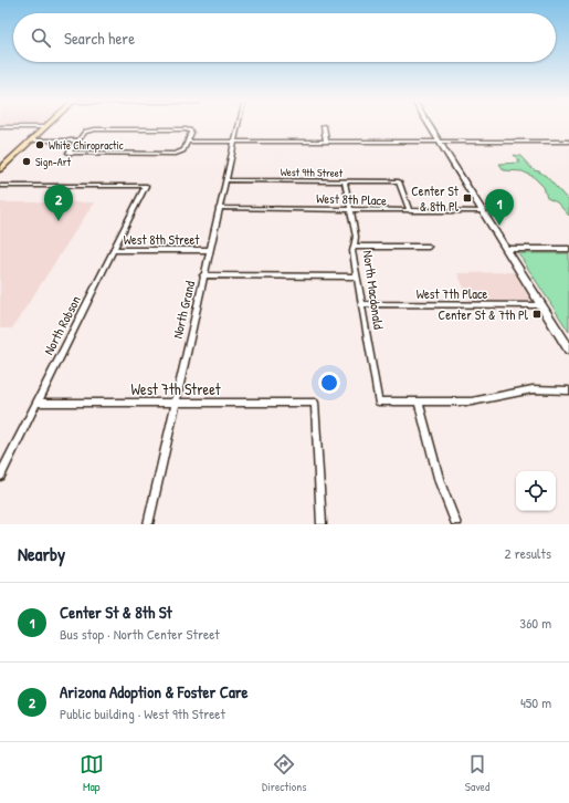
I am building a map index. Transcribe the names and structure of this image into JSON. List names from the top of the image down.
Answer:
{
  "streets": {
    "street": [
      "West 9th Street",
      "West 8th Place",
      "West 8th Street",
      "North Macdonald",
      "West 7th Place",
      "North Grand",
      "North Robson",
      "West 7th Street"
    ]
  },
  "crossings": [
    ["West 9th Street", "West 8th Place"],
    ["West 9th Street", "North Macdonald"],
    ["West 9th Street", "North Grand"],
    ["West 8th Place", "North Macdonald"],
    ["West 8th Place", "North Grand"],
    ["West 8th Street", "North Grand"],
    ["West 8th Street", "North Robson"],
    ["North Macdonald", "West 7th Place"],
    ["North Grand", "West 7th Street"],
    ["North Robson", "West 7th Street"]
  ],
  "places": {
    "other": ["White Chiropractic", "Sign-Art"],
    "transit": ["Center St & 8th Pl", "Center St & 7th Pl"]
  },
  "page": {
    "search": "Search here",
    "pins": ["2", "1"],
    "heading": ["Nearby", "2 results"],
    "list": [
      {
        "mark": "1",
        "name": "Center St & 8th St",
        "note": "Bus stop · North Center Street",
        "value": "360 m"
      },
      {
        "mark": "2",
        "name": "Arizona Adoption & Foster Care",
        "note": "Public building · West 9th Street",
        "value": "450 m"
      }
    ],
    "nav": ["Map", "Directions", "Saved"]
  }
}
